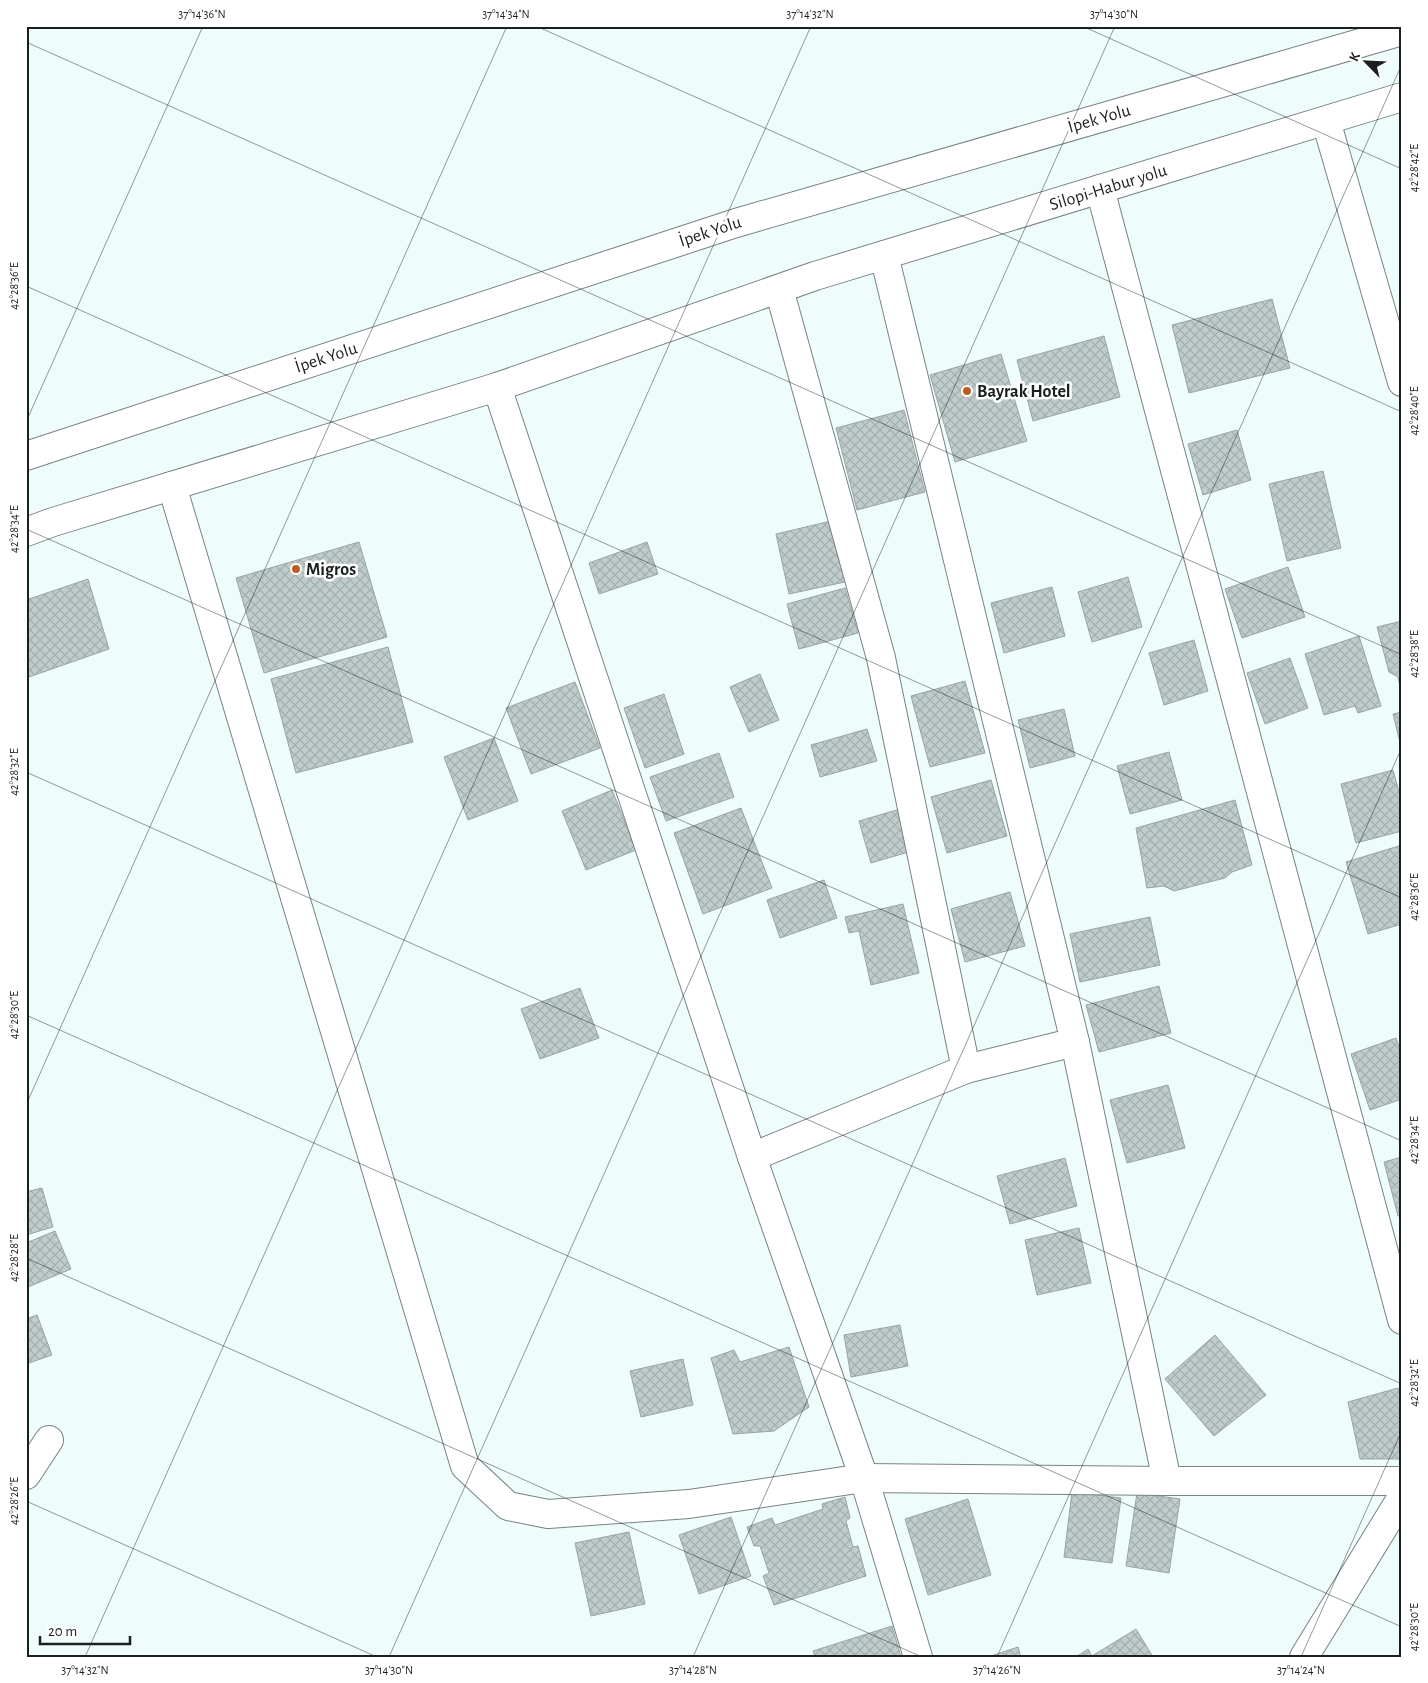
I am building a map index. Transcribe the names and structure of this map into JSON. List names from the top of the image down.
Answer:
{
  "streets": {
    "main road": ["İpek Yolu", "Silopi-Habur yolu"]
  },
  "places": ["Bayrak Hotel", "Migros"],
  "scale_bar": "20 m",
  "north": "top left",
  "coordinates": [
    "37°14'36\"N",
    "37°14'34\"N",
    "37°14'32\"N",
    "37°14'30\"N",
    "42°28'42\"E",
    "42°28'36\"E",
    "42°28'40\"E",
    "42°28'34\"E",
    "42°28'38\"E",
    "42°28'32\"E",
    "42°28'30\"E",
    "42°28'28\"E",
    "42°28'26\"E",
    "37°14'28\"N",
    "37°14'26\"N",
    "37°14'24\"N"
  ]
}
